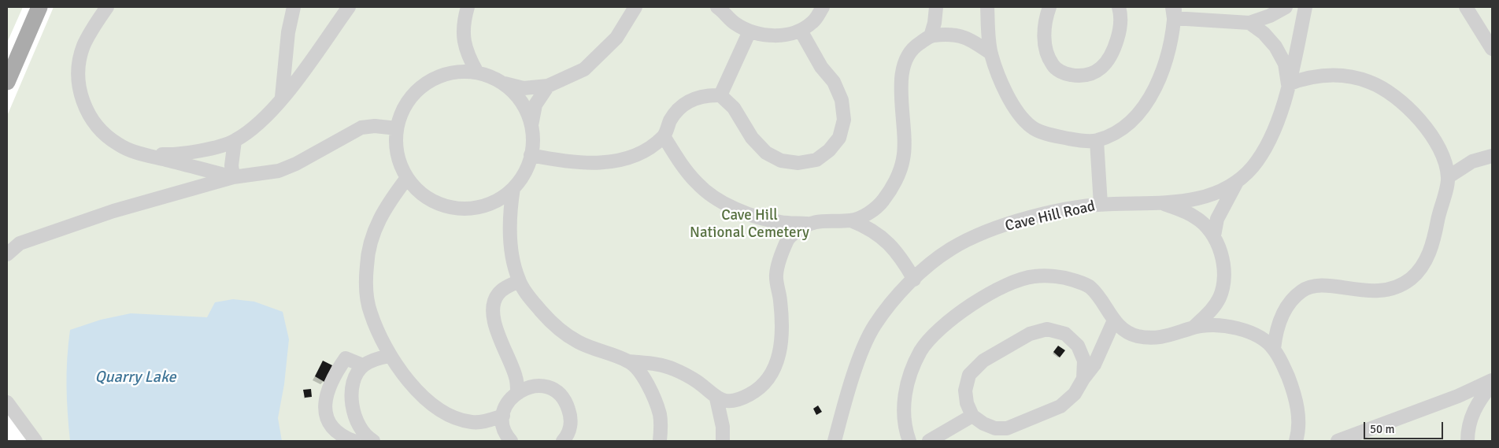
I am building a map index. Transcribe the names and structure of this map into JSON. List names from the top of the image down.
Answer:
{
  "streets": {
    "street": ["Cave Hill Road"]
  },
  "water": ["Quarry Lake"],
  "parks": ["Cave Hill National Cemetery"],
  "scale_bar": "50 m"
}
